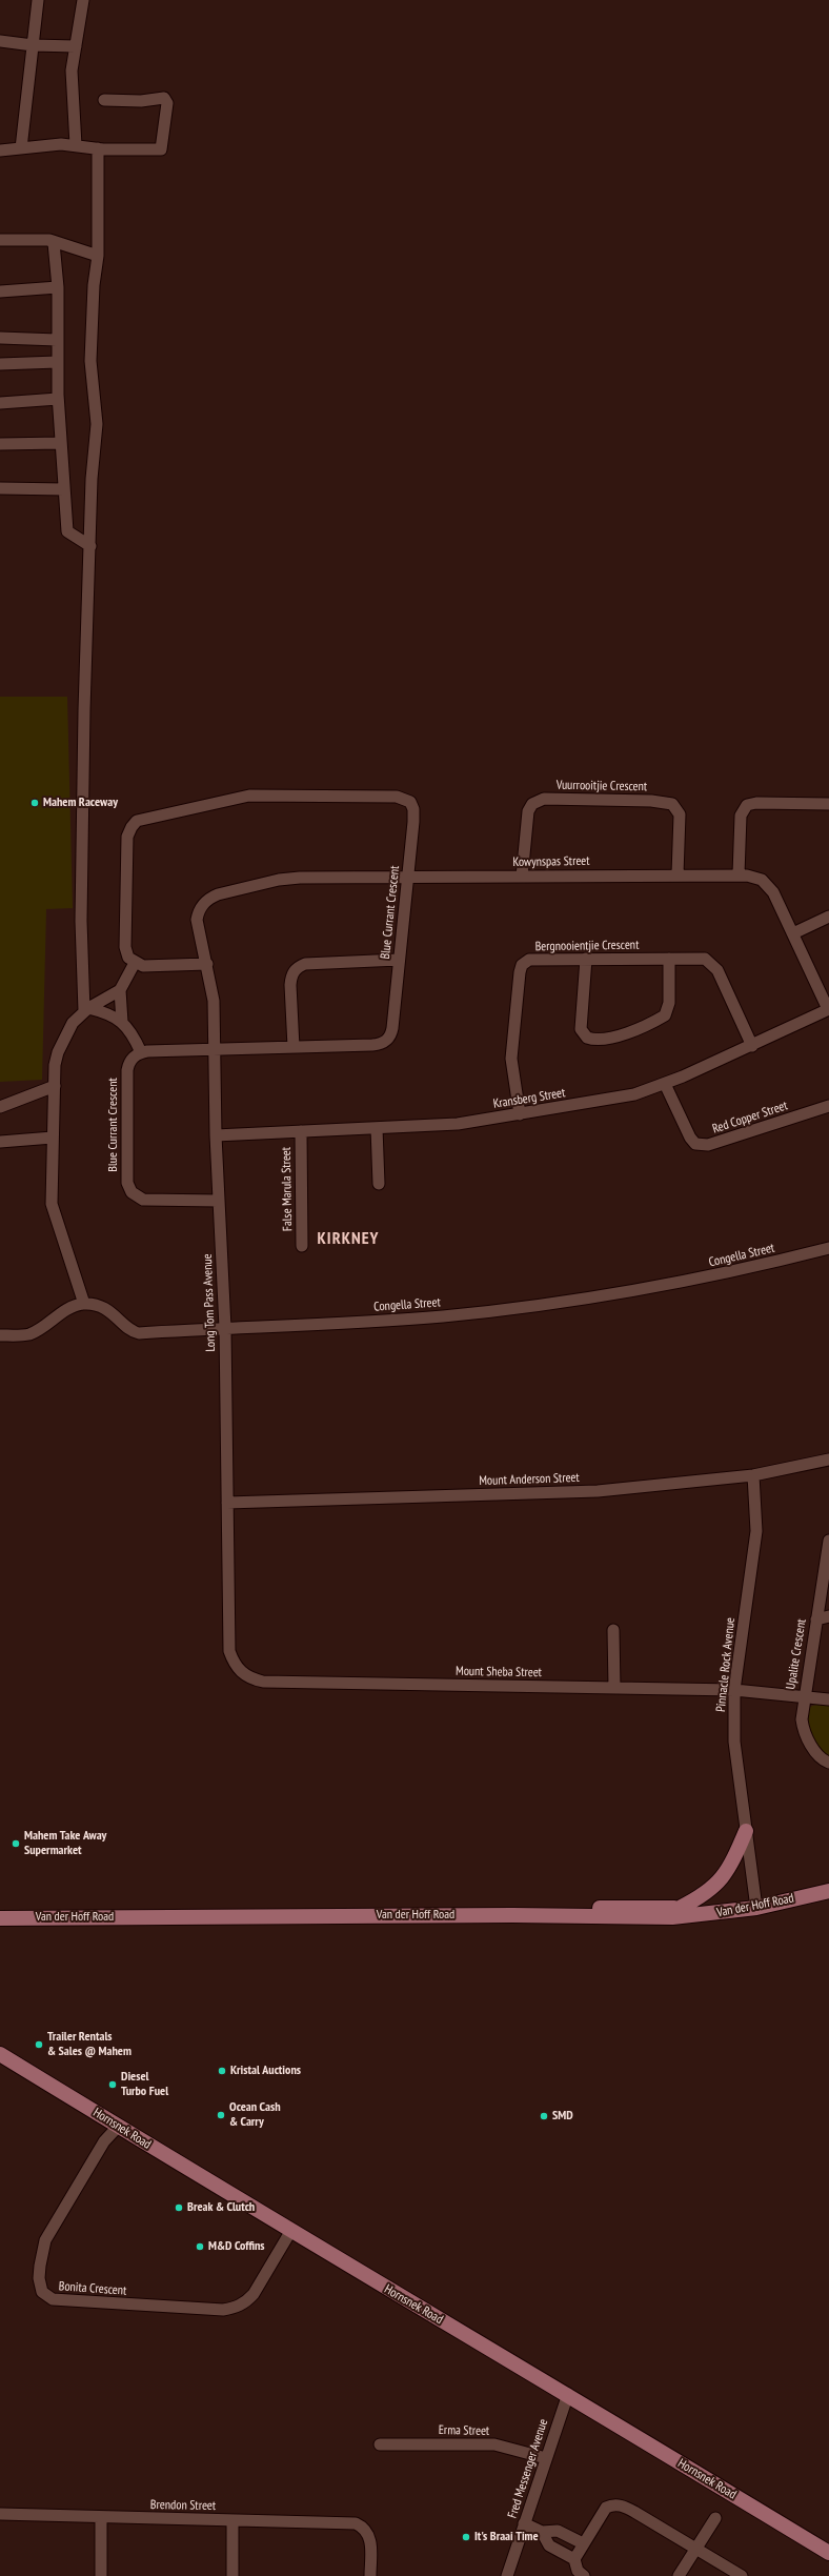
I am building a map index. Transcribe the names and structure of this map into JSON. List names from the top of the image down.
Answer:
{
  "streets": {
    "main road": ["Van der Hoff Road", "Hornsnek Road"],
    "street": [
      "Vuurrooitjie Crescent",
      "Kowynspas Street",
      "Blue Currant Crescent",
      "Bergnooientjie Crescent",
      "Kransberg Street",
      "Red Copper Street",
      "False Marula Street",
      "Congella Street",
      "Long Tom Pass Avenue",
      "Mount Anderson Street",
      "Upalite Crescent",
      "Pinnacle Rock Avenue",
      "Mount Sheba Street",
      "Bonita Crescent",
      "Erma Street",
      "Fred Messenger Avenue",
      "Brendon Street"
    ]
  },
  "crossings": [
    ["Vuurrooitjie Crescent", "Kowynspas Street"],
    ["Kowynspas Street", "Blue Currant Crescent"],
    ["Kowynspas Street", "Kransberg Street"],
    ["Kowynspas Street", "Long Tom Pass Avenue"],
    ["Blue Currant Crescent", "Long Tom Pass Avenue"],
    ["Bergnooientjie Crescent", "Kransberg Street"],
    ["Kransberg Street", "Red Copper Street"],
    ["Kransberg Street", "False Marula Street"],
    ["Kransberg Street", "Long Tom Pass Avenue"],
    ["Congella Street", "Long Tom Pass Avenue"],
    ["Long Tom Pass Avenue", "Mount Anderson Street"],
    ["Long Tom Pass Avenue", "Mount Sheba Street"],
    ["Mount Anderson Street", "Pinnacle Rock Avenue"],
    ["Upalite Crescent", "Mount Sheba Street"],
    ["Pinnacle Rock Avenue", "Mount Sheba Street"],
    ["Pinnacle Rock Avenue", "Van der Hoff Road"],
    ["Hornsnek Road", "Bonita Crescent"],
    ["Hornsnek Road", "Fred Messenger Avenue"],
    ["Erma Street", "Fred Messenger Avenue"]
  ],
  "districts": ["KIRKNEY"],
  "places": [
    "Mahem Raceway",
    "Mahem Take Away Supermarket",
    "Trailer Rentals & Sales @ Mahem",
    "Kristal Auctions",
    "Diesel Turbo Fuel",
    "Ocean Cash & Carry",
    "SMD",
    "Break & Clutch",
    "M&D Coffins",
    "It's Braai Time"
  ]
}
